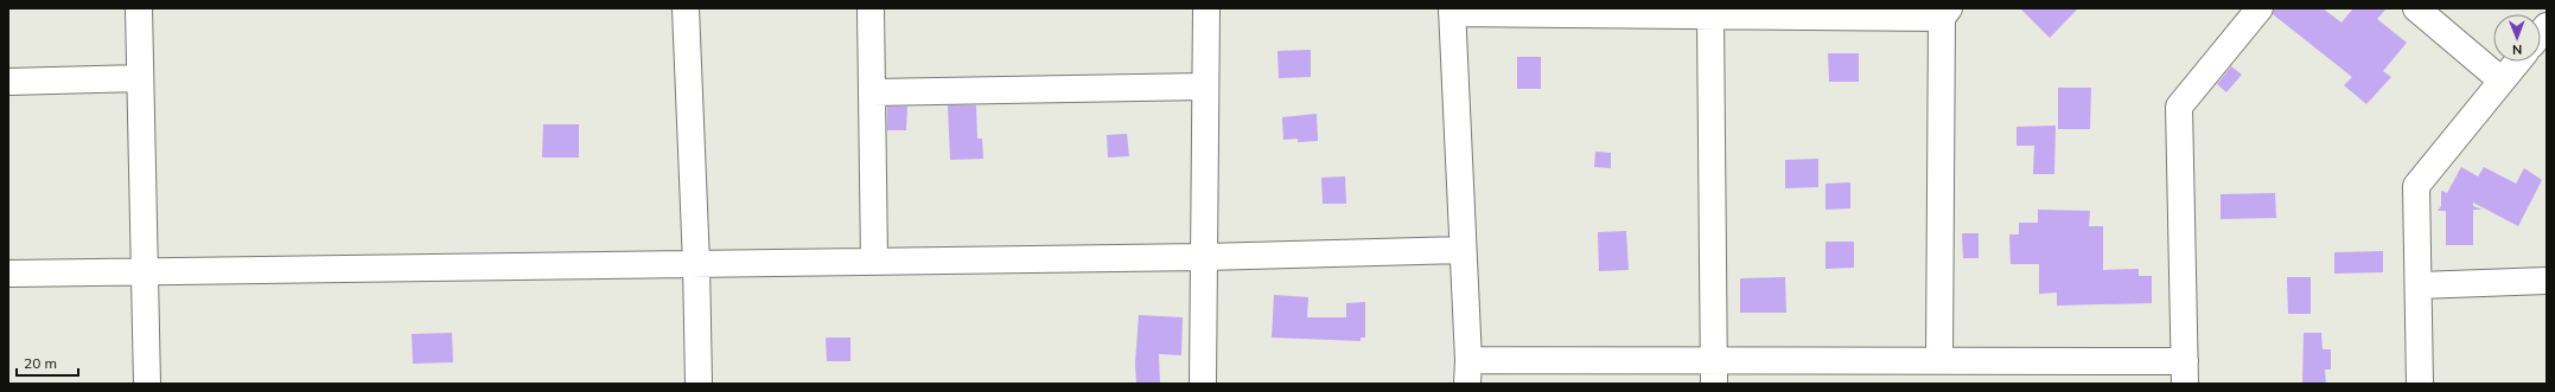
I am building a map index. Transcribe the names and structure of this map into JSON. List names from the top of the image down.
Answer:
{
  "scale_bar": "20 m",
  "north": "bottom"
}
